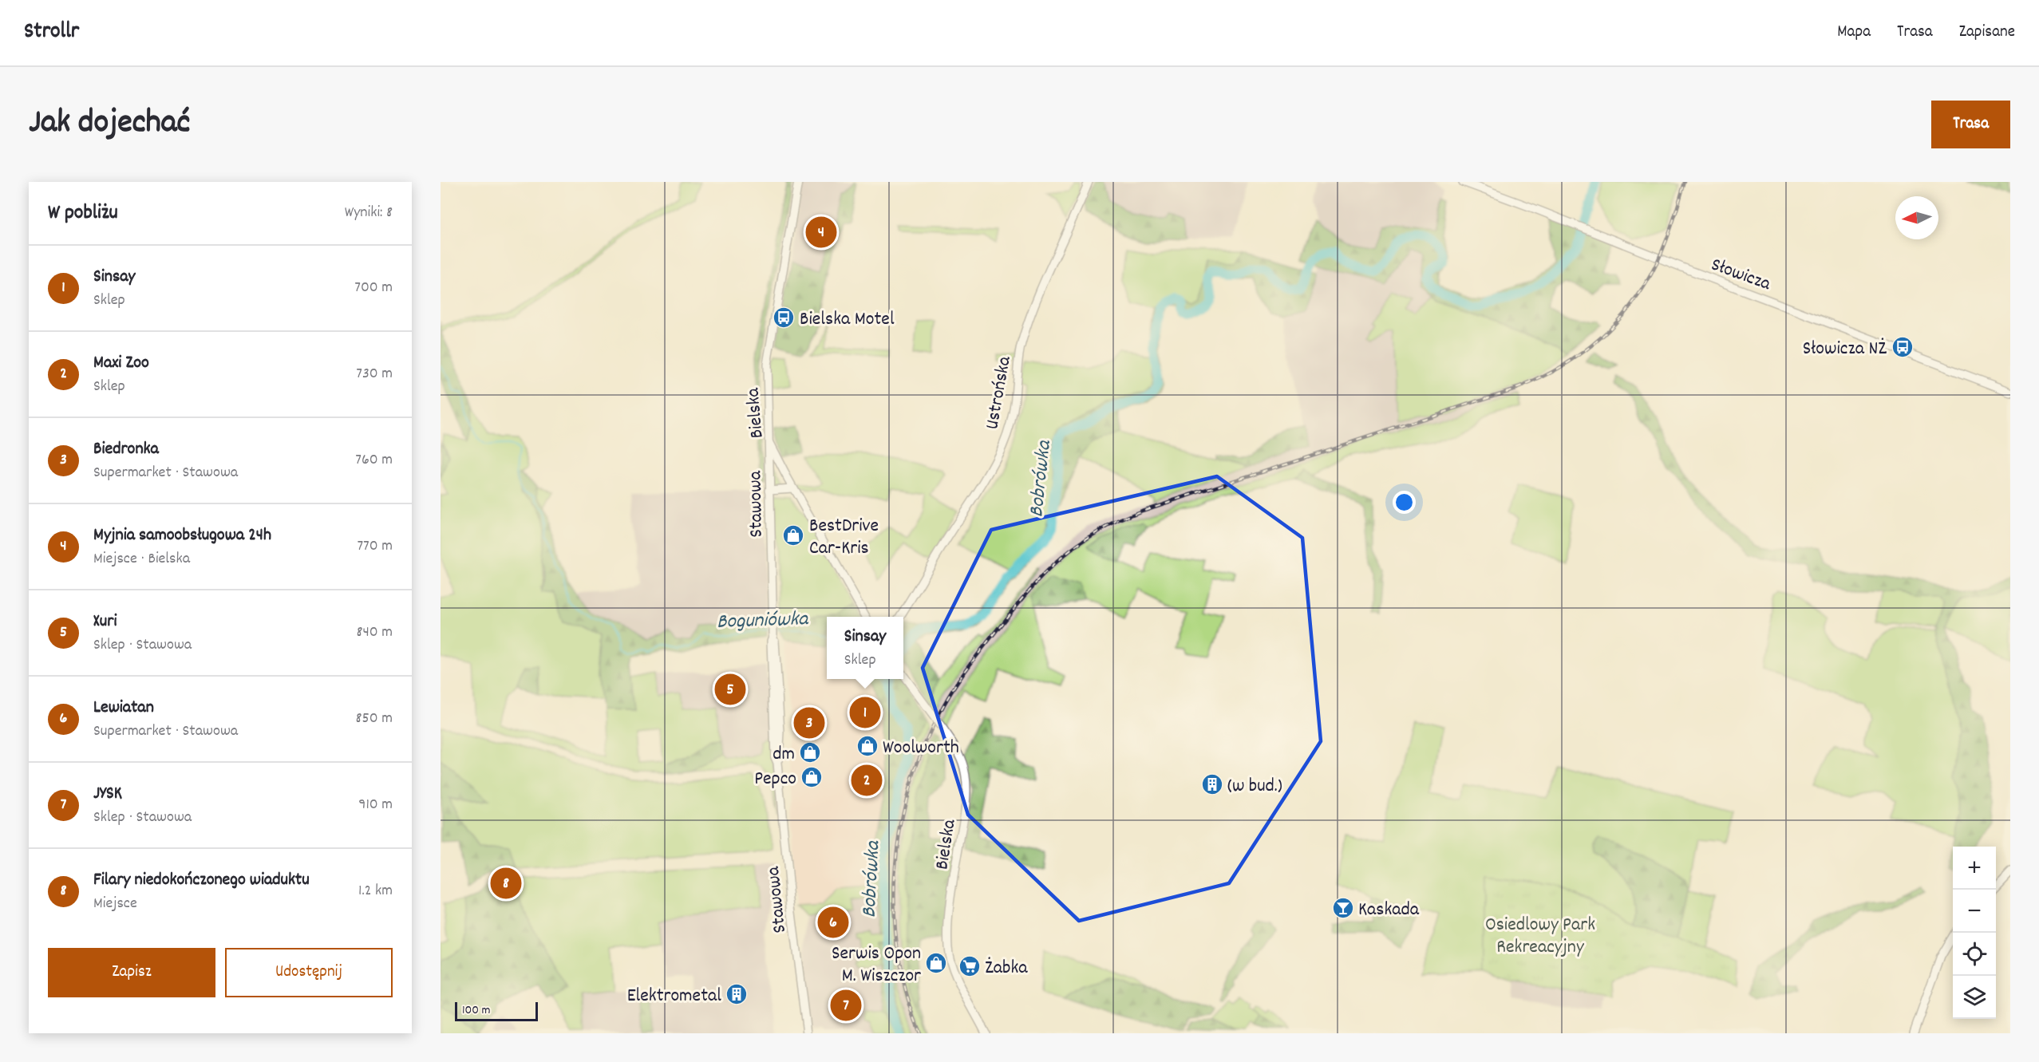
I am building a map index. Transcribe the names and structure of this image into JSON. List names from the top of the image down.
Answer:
{
  "streets": {
    "street": [
      "Słowicza",
      "Ustrońska",
      "Bielska",
      "Stawowa"
    ]
  },
  "crossings": [
    ["Bielska", "Stawowa"]
  ],
  "water": ["Bobrówka", "Boguniówka"],
  "parks": ["Osiedlowy Park Rekreacyjny"],
  "places": {
    "bus stop": ["Bielska Motel", "Słowicza NŻ"],
    "shop": [
      "BestDrive Car-Kris",
      "Woolworth",
      "dm",
      "Pepco",
      "Serwis Opon M. Wiszczor"
    ],
    "building": ["(w bud.)", "Elektrometal"],
    "bar": ["Kaskada"],
    "supermarket": ["Żabka"]
  },
  "scale_bar": "100 m",
  "north": "left",
  "page": {
    "header": "Strollr",
    "nav": ["Mapa", "Trasa", "Zapisane"],
    "title": "Jak dojechać",
    "buttons": [
      "Trasa",
      ["Zapisz", "Udostępnij"]
    ],
    "heading": ["W pobliżu", "Wyniki: 8"],
    "pins": [
      "4",
      "5",
      "1",
      "3",
      "2",
      "8",
      "6",
      "7"
    ],
    "list": [
      {
        "mark": "1",
        "name": "Sinsay",
        "note": "Sklep",
        "value": "700 m"
      },
      {
        "mark": "2",
        "name": "Maxi Zoo",
        "note": "Sklep",
        "value": "730 m"
      },
      {
        "mark": "3",
        "name": "Biedronka",
        "note": "Supermarket · Stawowa",
        "value": "760 m"
      },
      {
        "mark": "4",
        "name": "Myjnia samoobsługowa 24h",
        "note": "Miejsce · Bielska",
        "value": "770 m"
      },
      {
        "mark": "5",
        "name": "Xuri",
        "note": "Sklep · Stawowa",
        "value": "840 m"
      },
      {
        "mark": "6",
        "name": "Lewiatan",
        "note": "Supermarket · Stawowa",
        "value": "850 m"
      },
      {
        "mark": "7",
        "name": "JYSK",
        "note": "Sklep · Stawowa",
        "value": "910 m"
      },
      {
        "mark": "8",
        "name": "Filary niedokończonego wiaduktu",
        "note": "Miejsce",
        "value": "1.2 km"
      }
    ],
    "popup": ["Sinsay", "Sklep"],
    "map_buttons": ["+", "−"],
    "scale": "100 m"
  }
}
